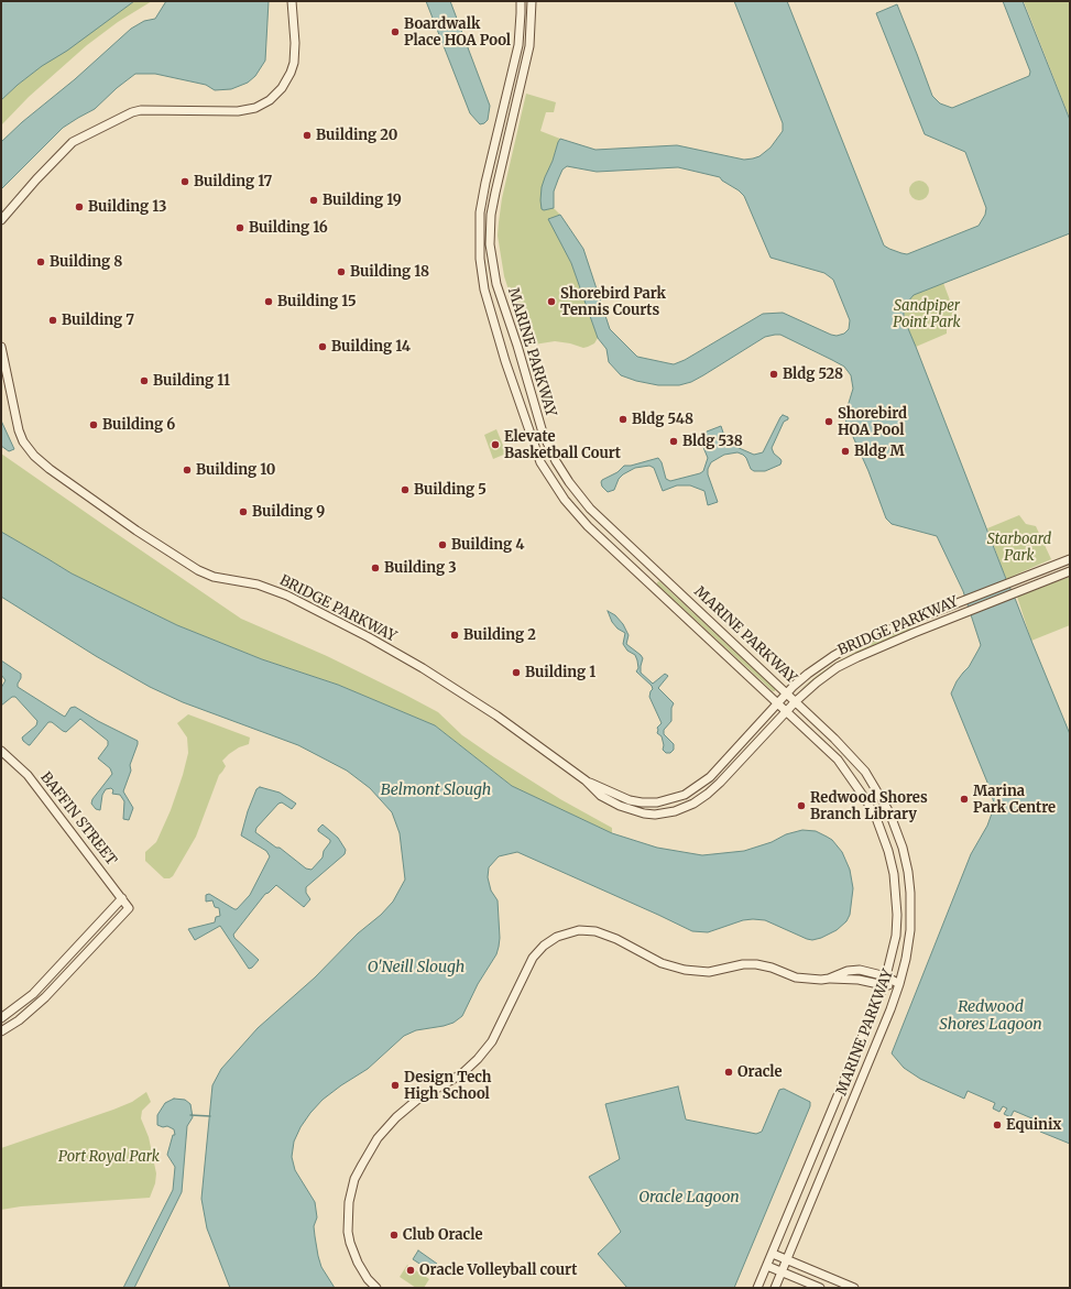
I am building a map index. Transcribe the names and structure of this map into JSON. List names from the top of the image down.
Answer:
{
  "streets": {
    "street": ["MARINE PARKWAY", "BRIDGE PARKWAY", "BAFFIN STREET"]
  },
  "crossings": [
    ["MARINE PARKWAY", "BRIDGE PARKWAY"]
  ],
  "water": [
    "Belmont Slough",
    "O'Neill Slough",
    "Redwood Shores Lagoon",
    "Oracle Lagoon"
  ],
  "parks": ["Sandpiper Point Park", "Starboard Park", "Port Royal Park"],
  "places": [
    "Boardwalk Place HOA Pool",
    "Building 20",
    "Building 17",
    "Building 19",
    "Building 13",
    "Building 16",
    "Building 8",
    "Building 18",
    "Building 15",
    "Shorebird Park Tennis Courts",
    "Building 7",
    "Building 14",
    "Bldg 528",
    "Building 11",
    "Bldg 548",
    "Shorebird HOA Pool",
    "Building 6",
    "Bldg 538",
    "Elevate Basketball Court",
    "Bldg M",
    "Building 10",
    "Building 5",
    "Building 9",
    "Building 4",
    "Building 3",
    "Building 2",
    "Building 1",
    "Marina Park Centre",
    "Redwood Shores Branch Library",
    "Oracle",
    "Design Tech High School",
    "Equinix",
    "Club Oracle",
    "Oracle Volleyball court"
  ]
}
